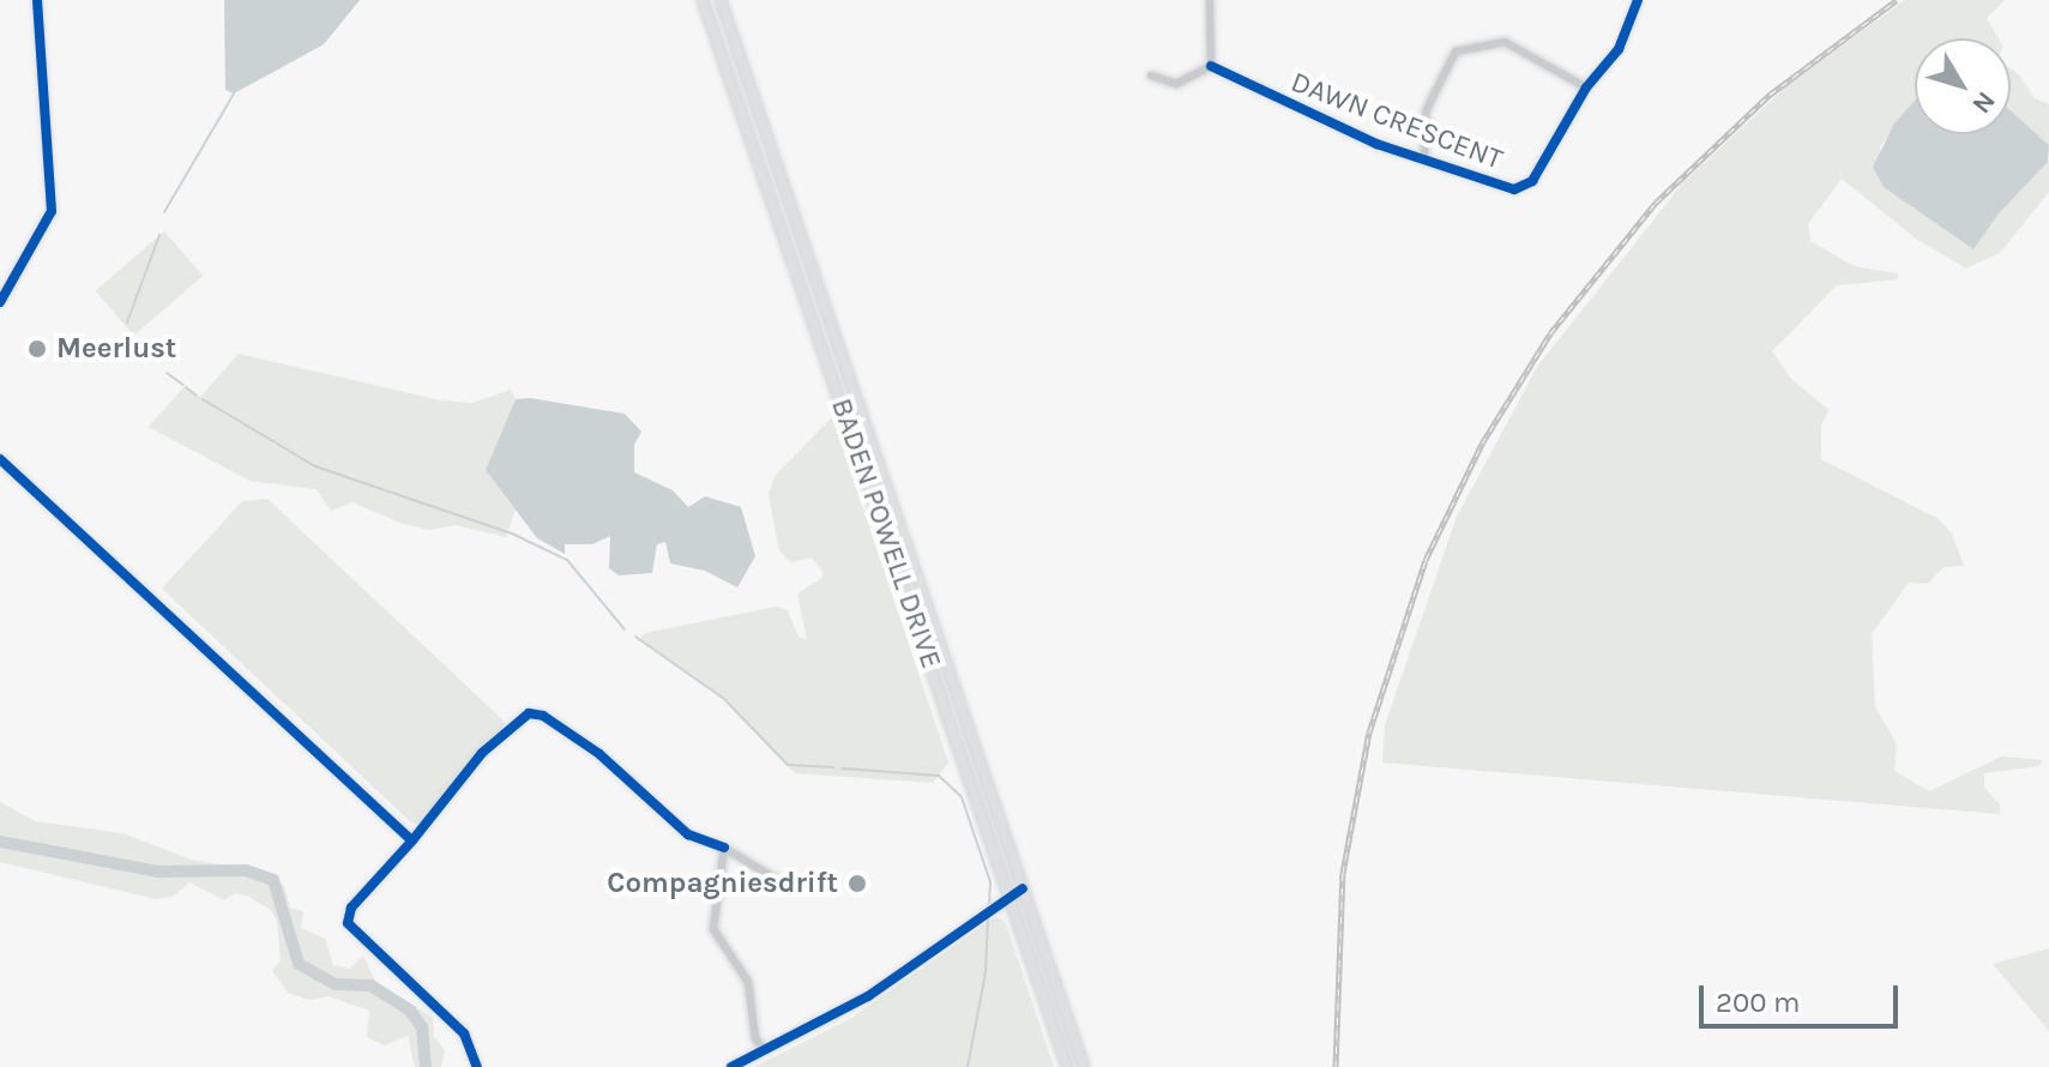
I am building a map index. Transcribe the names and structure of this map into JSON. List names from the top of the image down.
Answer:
{
  "streets": {
    "main road": ["BADEN POWELL DRIVE"],
    "street": ["DAWN CRESCENT"]
  },
  "places": ["Meerlust", "Compagniesdrift"],
  "scale_bar": "200 m",
  "north": "bottom right"
}
